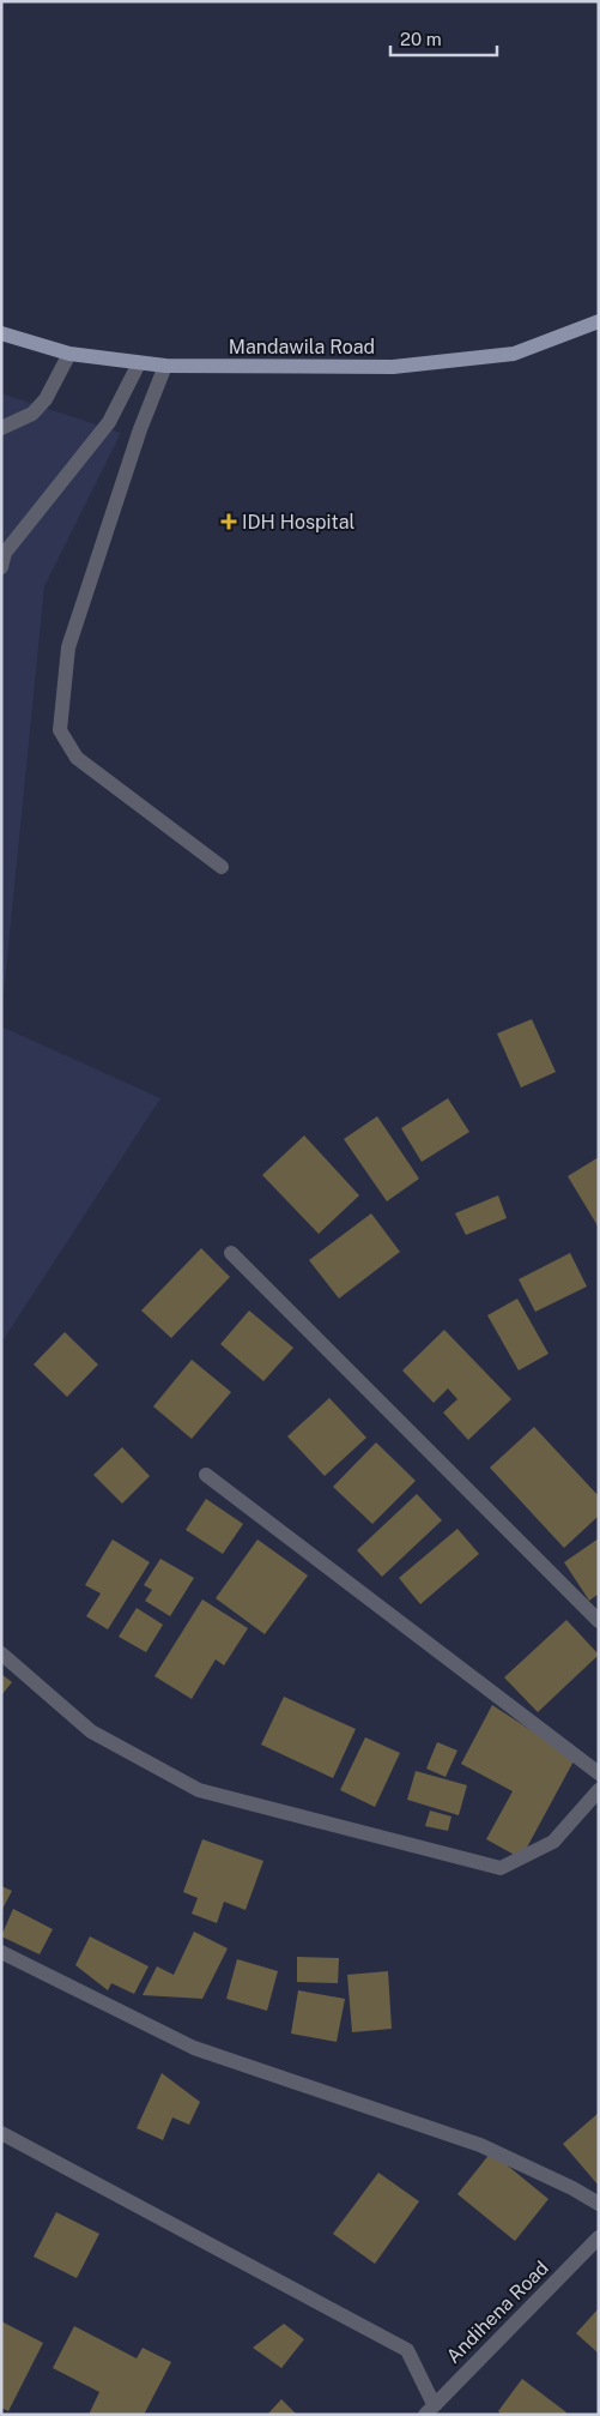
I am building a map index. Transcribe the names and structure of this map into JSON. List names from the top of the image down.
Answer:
{
  "streets": {
    "main road": ["Mandawila Road"],
    "street": ["Andihena Road"]
  },
  "places": {
    "health": ["IDH Hospital"]
  },
  "scale_bar": "20 m"
}
